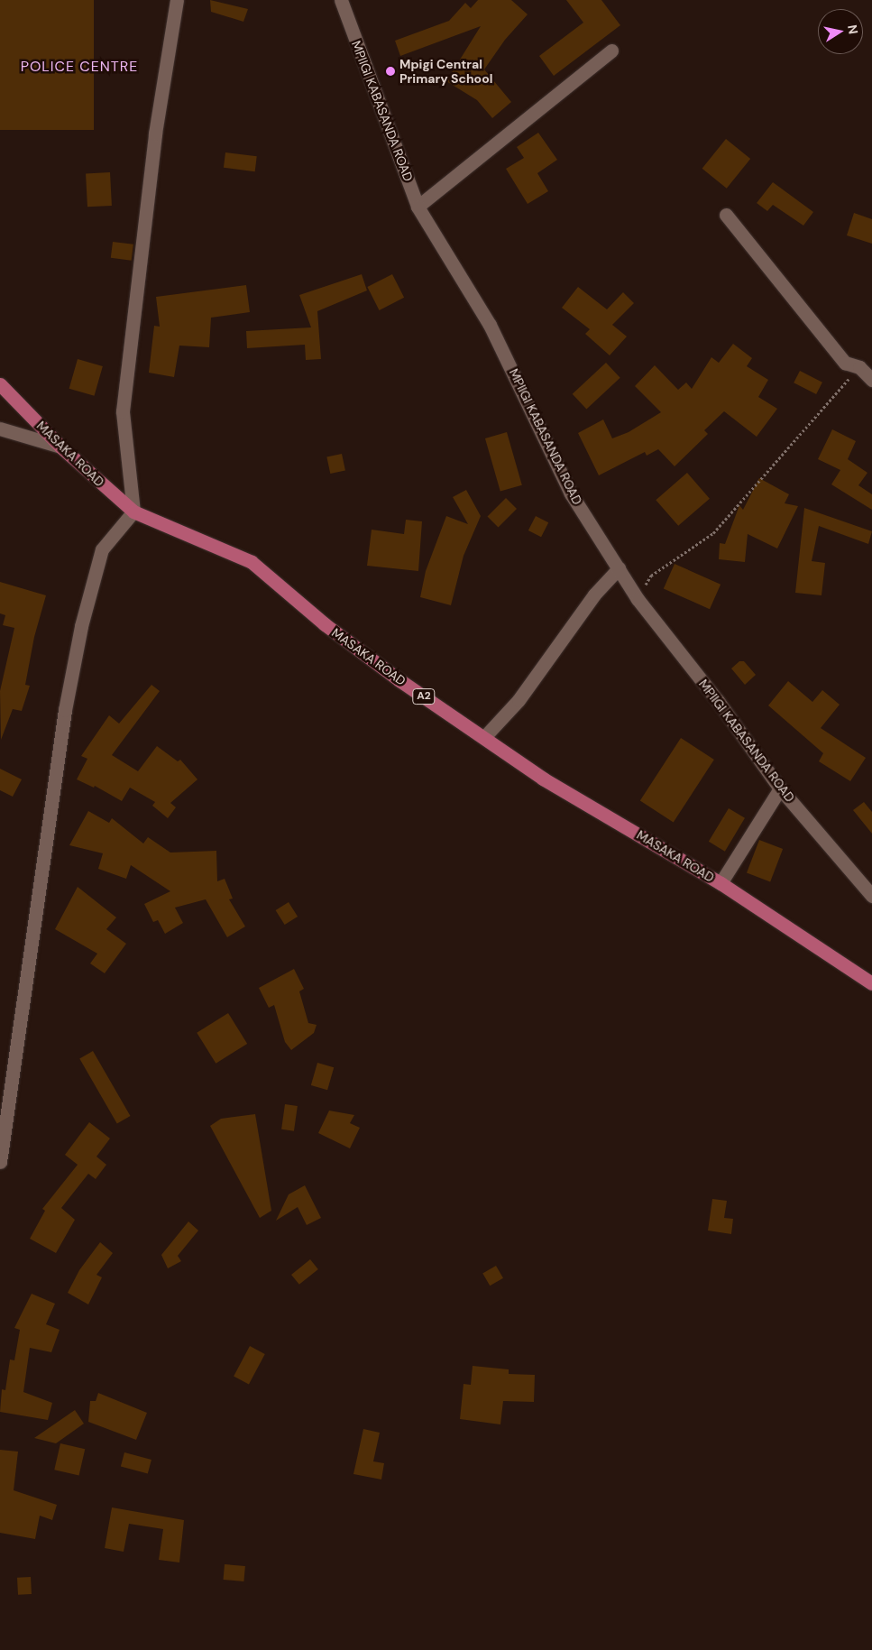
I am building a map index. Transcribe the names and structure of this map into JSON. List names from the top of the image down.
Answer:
{
  "streets": {
    "main road": ["MPIIGI KABASANDA ROAD", "MASAKA ROAD", "A2"]
  },
  "districts": ["POLICE CENTRE"],
  "places": ["Mpigi Central Primary School"],
  "north": "right"
}
